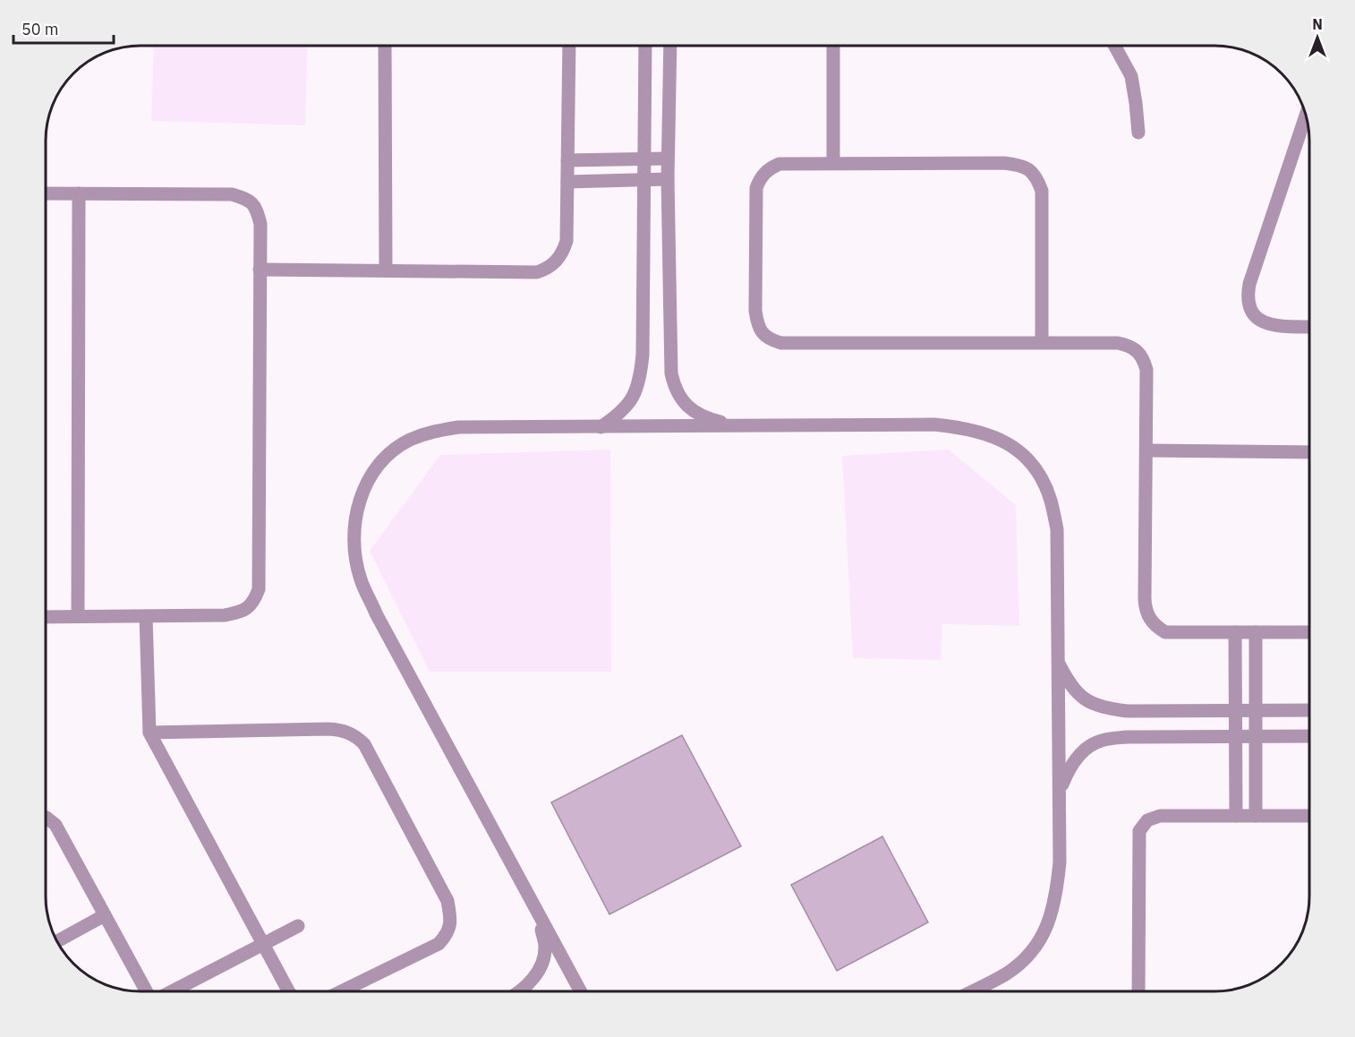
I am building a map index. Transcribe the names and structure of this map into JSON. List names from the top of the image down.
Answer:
{
  "scale_bar": "50 m",
  "north": "top"
}
